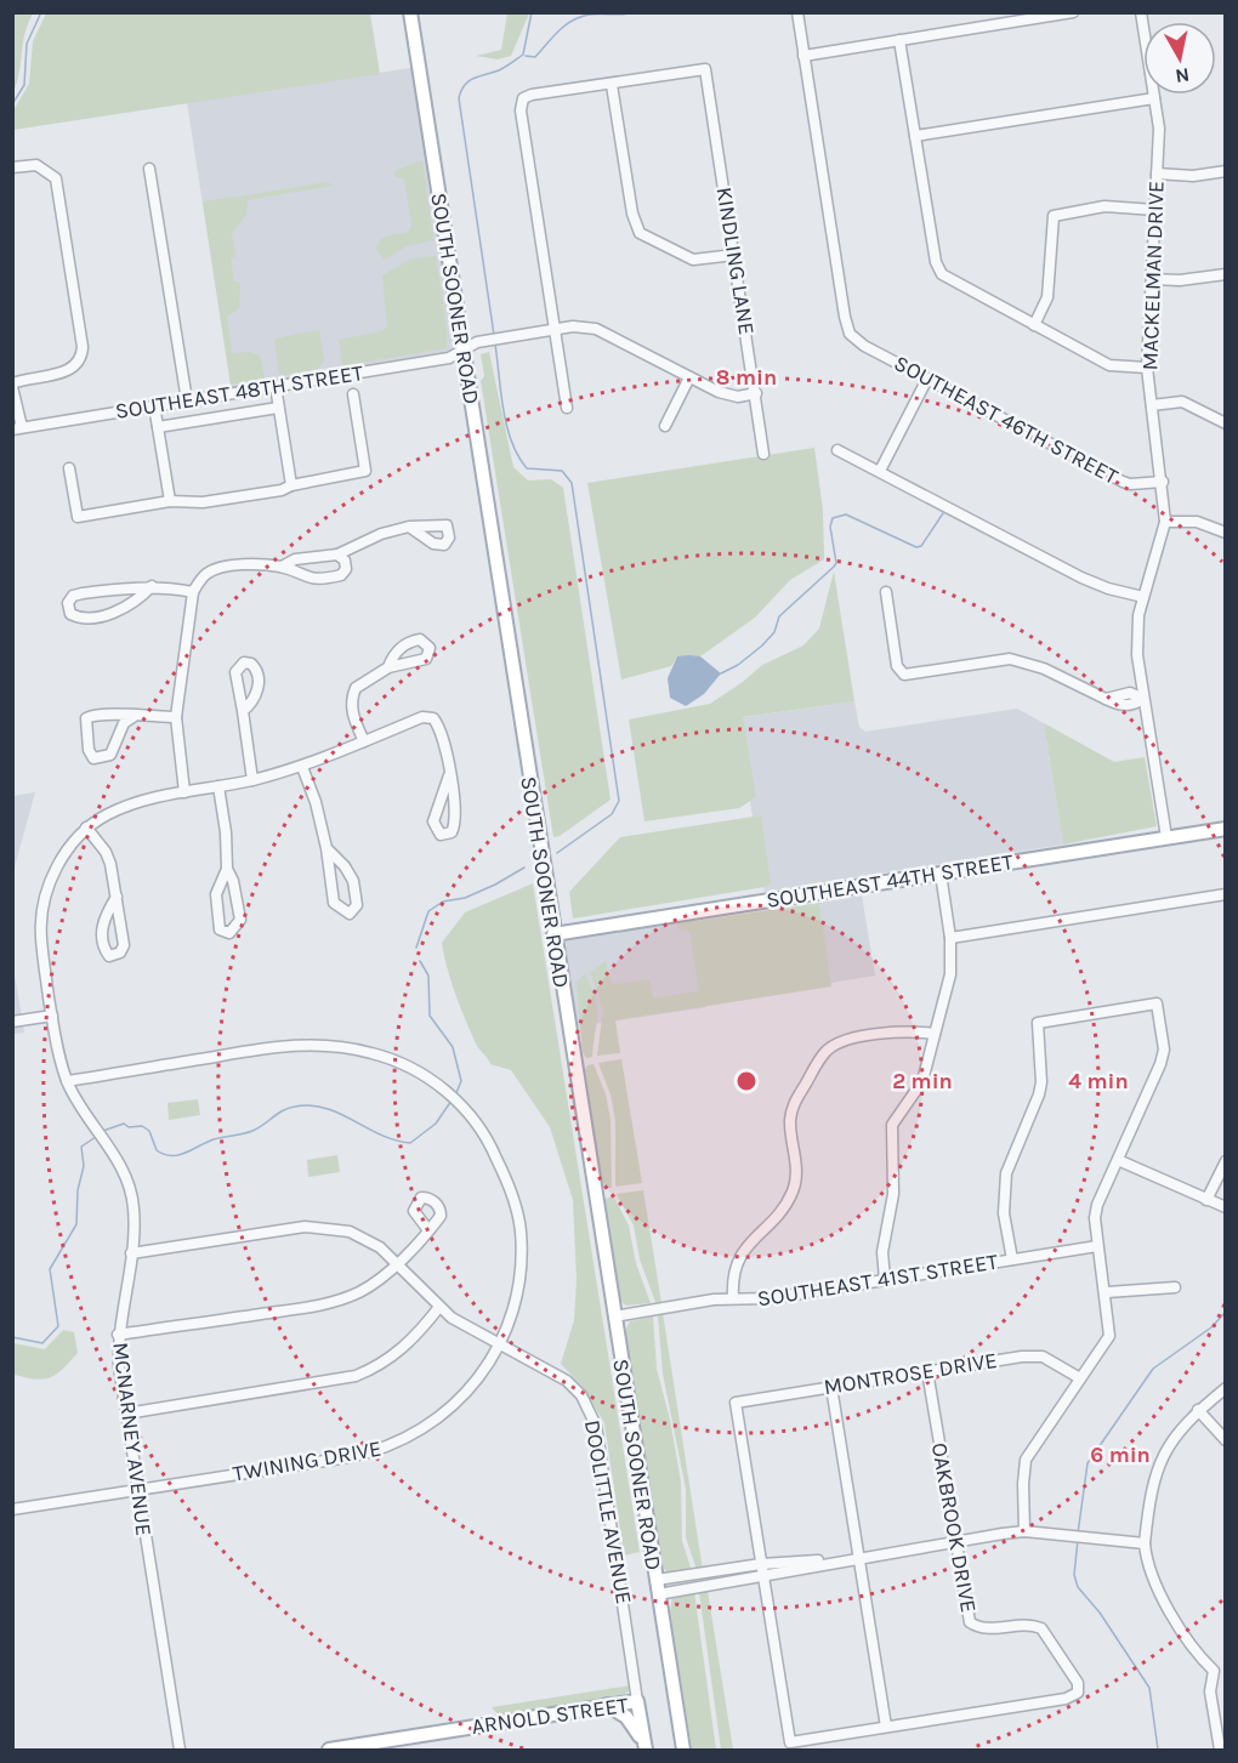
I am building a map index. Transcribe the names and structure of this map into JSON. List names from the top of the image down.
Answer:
{
  "streets": {
    "main road": ["SOUTH SOONER ROAD", "SOUTHEAST 44TH STREET", "ARNOLD STREET"],
    "street": [
      "KINDLING LANE",
      "MACKELMAN DRIVE",
      "SOUTHEAST 48TH STREET",
      "SOUTHEAST 46TH STREET",
      "SOUTHEAST 41ST STREET",
      "MONTROSE DRIVE",
      "MCNARNEY AVENUE",
      "TWINING DRIVE",
      "DOOLITTLE AVENUE",
      "OAKBROOK DRIVE"
    ]
  },
  "crossings": [
    ["KINDLING LANE", "SOUTHEAST 48TH STREET"],
    ["MACKELMAN DRIVE", "SOUTHEAST 46TH STREET"],
    ["MACKELMAN DRIVE", "SOUTHEAST 44TH STREET"],
    ["SOUTH SOONER ROAD", "SOUTHEAST 48TH STREET"],
    ["SOUTH SOONER ROAD", "SOUTHEAST 44TH STREET"],
    ["SOUTH SOONER ROAD", "SOUTHEAST 41ST STREET"],
    ["MONTROSE DRIVE", "OAKBROOK DRIVE"],
    ["MCNARNEY AVENUE", "TWINING DRIVE"],
    ["MCNARNEY AVENUE", "DOOLITTLE AVENUE"],
    ["TWINING DRIVE", "DOOLITTLE AVENUE"],
    ["DOOLITTLE AVENUE", "ARNOLD STREET"]
  ],
  "north": "bottom",
  "rings": [
    "8 min",
    "2 min",
    "4 min",
    "6 min"
  ]
}
